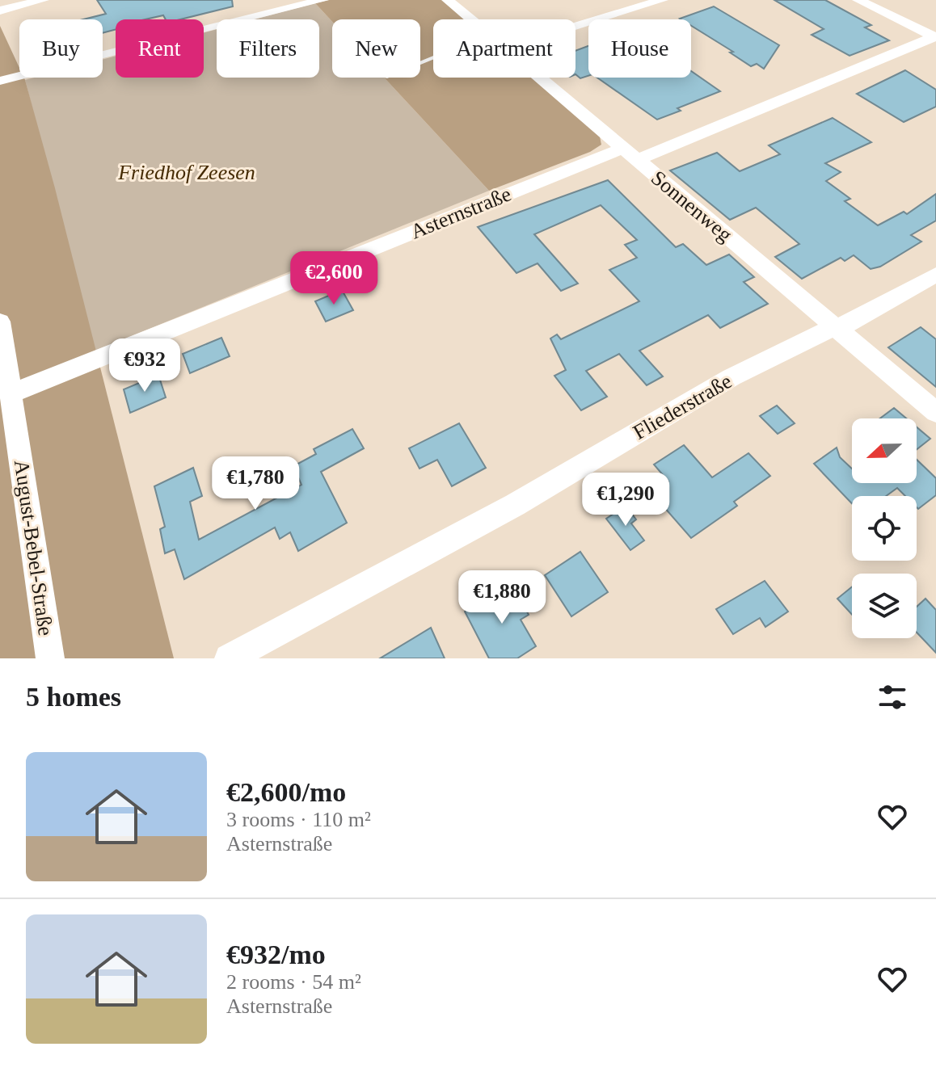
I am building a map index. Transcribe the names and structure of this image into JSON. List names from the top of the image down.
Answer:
{
  "streets": {
    "street": [
      "Sonnenweg",
      "Asternstraße",
      "Fliederstraße",
      "August-Bebel-Straße"
    ]
  },
  "crossings": [
    ["Sonnenweg", "Asternstraße"],
    ["Sonnenweg", "Fliederstraße"],
    ["Asternstraße", "August-Bebel-Straße"]
  ],
  "parks": ["Friedhof Zeesen"],
  "north": "left",
  "page": {
    "chip": [
      "Buy",
      "Rent",
      "Filters",
      "New",
      "Apartment",
      "House"
    ],
    "price": [
      "€2,600",
      "€932",
      "€1,780",
      "€1,290",
      "€1,880"
    ],
    "heading": "5 homes",
    "list": [
      {
        "name": "€2,600/mo",
        "note": "3 rooms · 110 m² · Asternstraße"
      },
      {
        "name": "€932/mo",
        "note": "2 rooms · 54 m² · Asternstraße"
      }
    ]
  }
}
